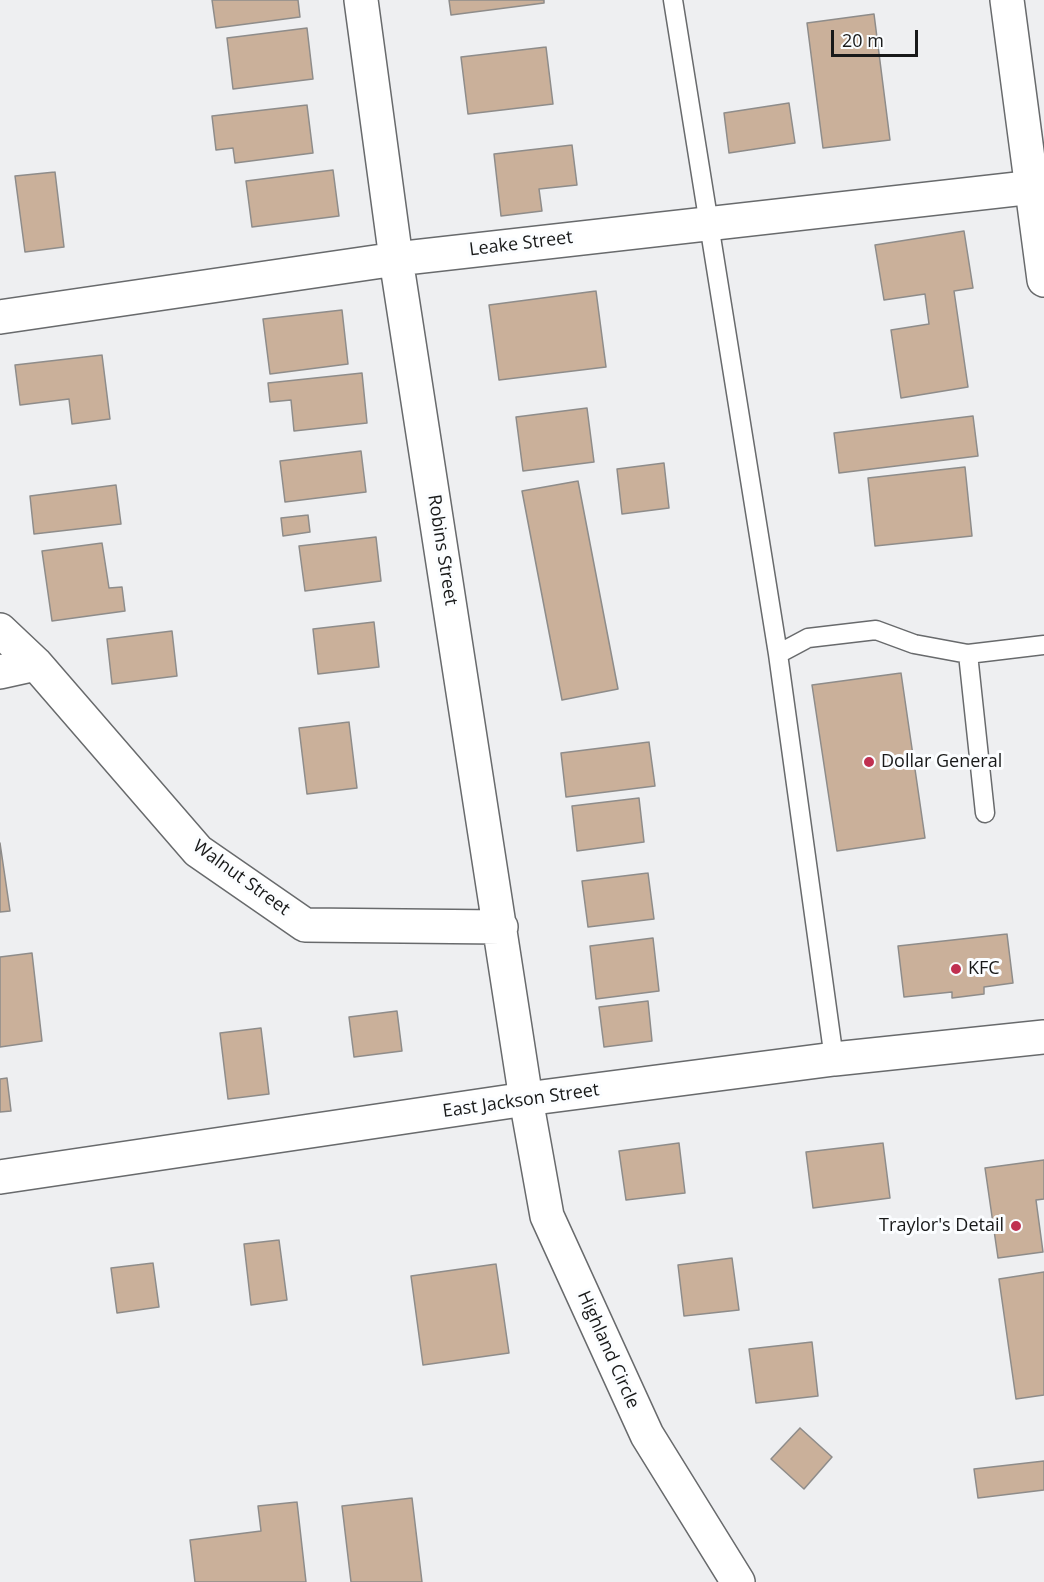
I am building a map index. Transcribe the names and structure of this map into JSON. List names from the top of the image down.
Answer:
{
  "streets": {
    "street": [
      "Leake Street",
      "Robins Street",
      "Walnut Street",
      "East Jackson Street",
      "Highland Circle"
    ]
  },
  "crossings": [
    ["Leake Street", "Robins Street"],
    ["Robins Street", "Walnut Street"],
    ["Robins Street", "East Jackson Street"],
    ["Robins Street", "Highland Circle"],
    ["East Jackson Street", "Highland Circle"]
  ],
  "places": ["Dollar General", "KFC", "Traylor's Detail"],
  "scale_bar": "20 m"
}
